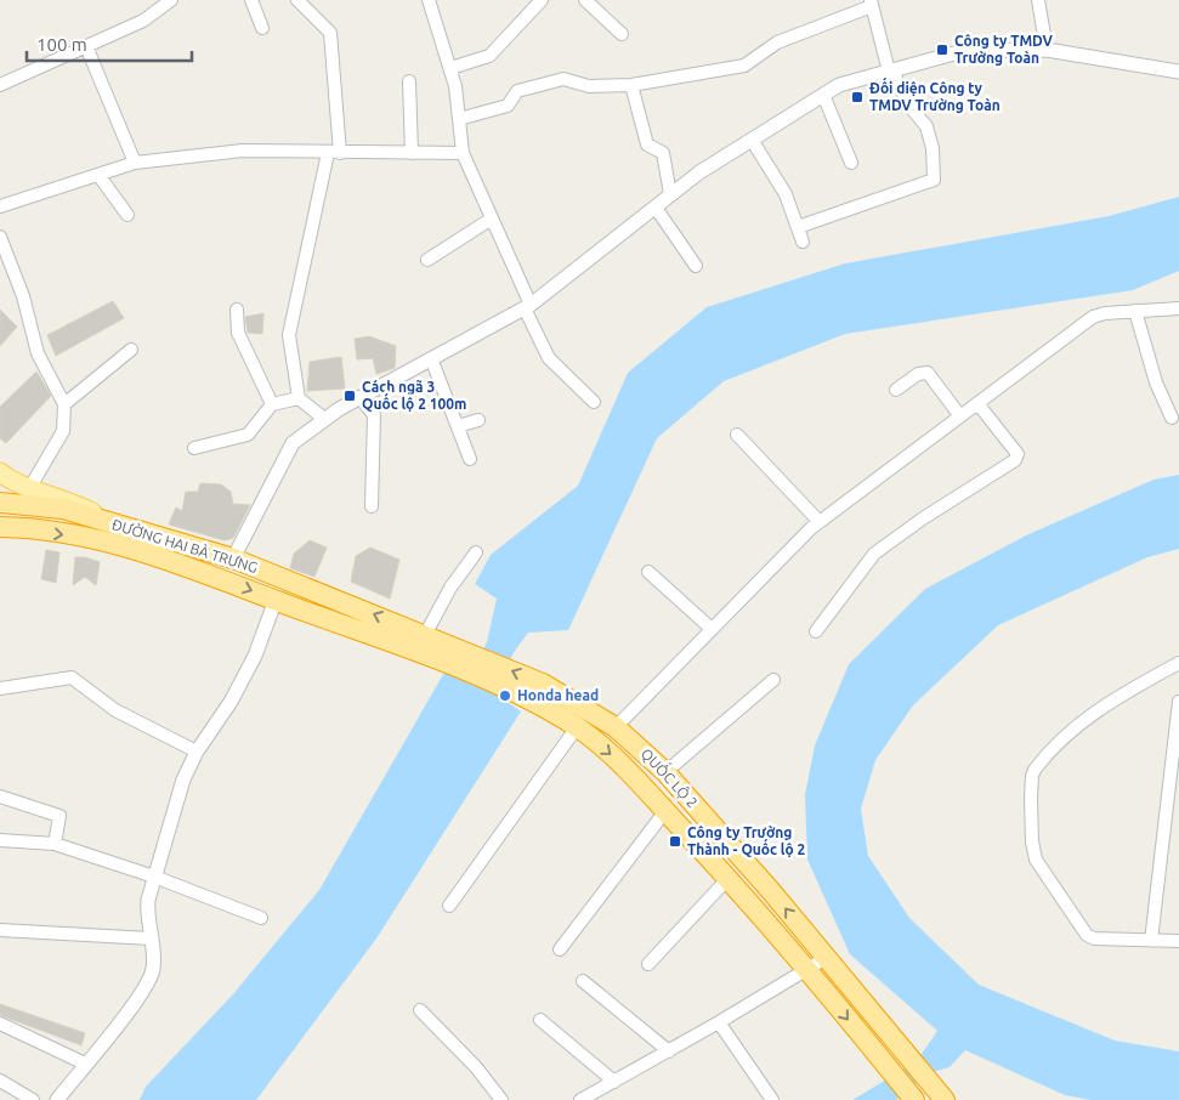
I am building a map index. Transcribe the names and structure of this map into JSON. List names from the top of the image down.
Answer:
{
  "streets": {
    "highway": ["ĐƯỜNG HAI BÀ TRƯNG", "QUỐC LỘ 2"]
  },
  "crossings": [
    ["ĐƯỜNG HAI BÀ TRƯNG", "QUỐC LỘ 2"]
  ],
  "places": {
    "transit": [
      "Công ty TMDV Trường Toàn",
      "Đối diện Công ty TMDV Trường Toàn",
      "Cách ngã 3 Quốc lộ 2 100m",
      "Công ty Trường Thành - Quốc lộ 2"
    ],
    "other": ["Honda head"]
  },
  "scale_bar": "100 m"
}
